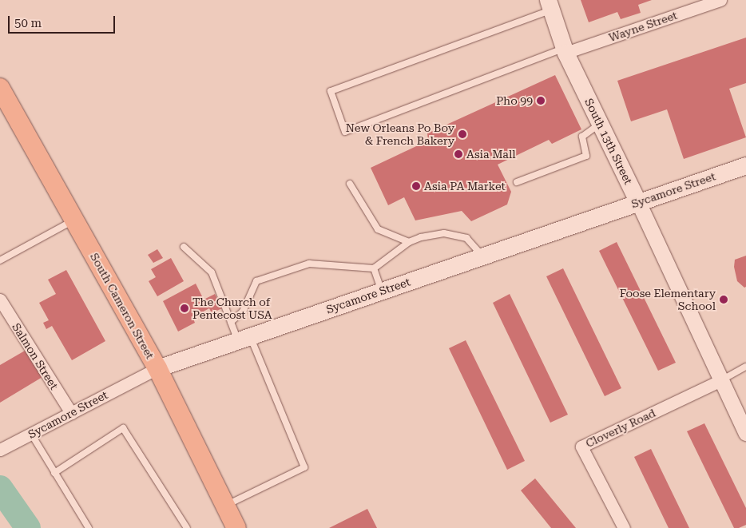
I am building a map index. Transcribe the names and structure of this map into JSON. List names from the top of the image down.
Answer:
{
  "streets": {
    "main road": ["South 13th Street", "Sycamore Street", "South Cameron Street"],
    "street": ["Wayne Street", "Salmon Street", "Cloverly Road"]
  },
  "crossings": [
    ["Wayne Street", "South 13th Street"],
    ["South 13th Street", "Sycamore Street"],
    ["South 13th Street", "Cloverly Road"],
    ["Sycamore Street", "South Cameron Street"],
    ["Sycamore Street", "Salmon Street"]
  ],
  "places": [
    "Pho 99",
    "New Orleans Po Boy & French Bakery",
    "Asia Mall",
    "Asia PA Market",
    "Foose Elementary School",
    "The Church of Pentecost USA"
  ],
  "scale_bar": "50 m"
}
